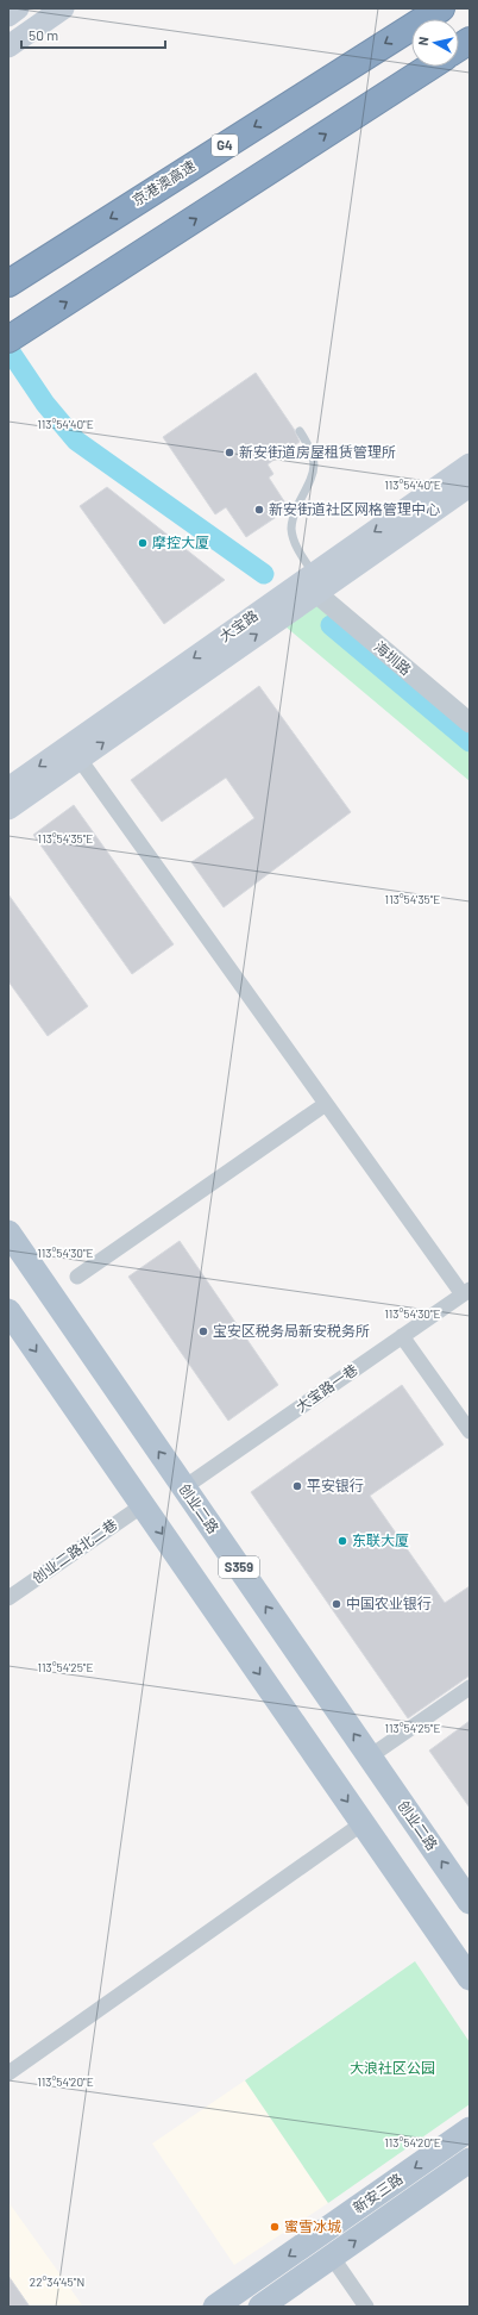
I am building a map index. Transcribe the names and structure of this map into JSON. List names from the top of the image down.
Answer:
{
  "streets": {
    "highway": ["G4", "京港澳高速"],
    "main road": [
      "大宝路",
      "创业二路",
      "S359",
      "新安三路"
    ],
    "street": ["海圳路", "大宝路一巷", "创业二路北二巷"]
  },
  "crossings": [
    ["大宝路", "海圳路"],
    ["大宝路一巷", "创业二路"],
    ["创业二路北二巷", "S359"]
  ],
  "parks": ["大浪社区公园"],
  "places": [
    "新安街道房屋租赁管理所",
    "新安街道社区网格管理中心",
    "摩控大厦",
    "宝安区税务局新安税务所",
    "平安银行",
    "东联大厦",
    "中国农业银行",
    "蜜雪冰城"
  ],
  "scale_bar": "50 m",
  "north": "left",
  "coordinates": [
    "113°54'40\"E",
    "113°54'35\"E",
    "113°54'30\"E",
    "113°54'25\"E",
    "113°54'20\"E",
    "22°34'45\"N"
  ]
}
